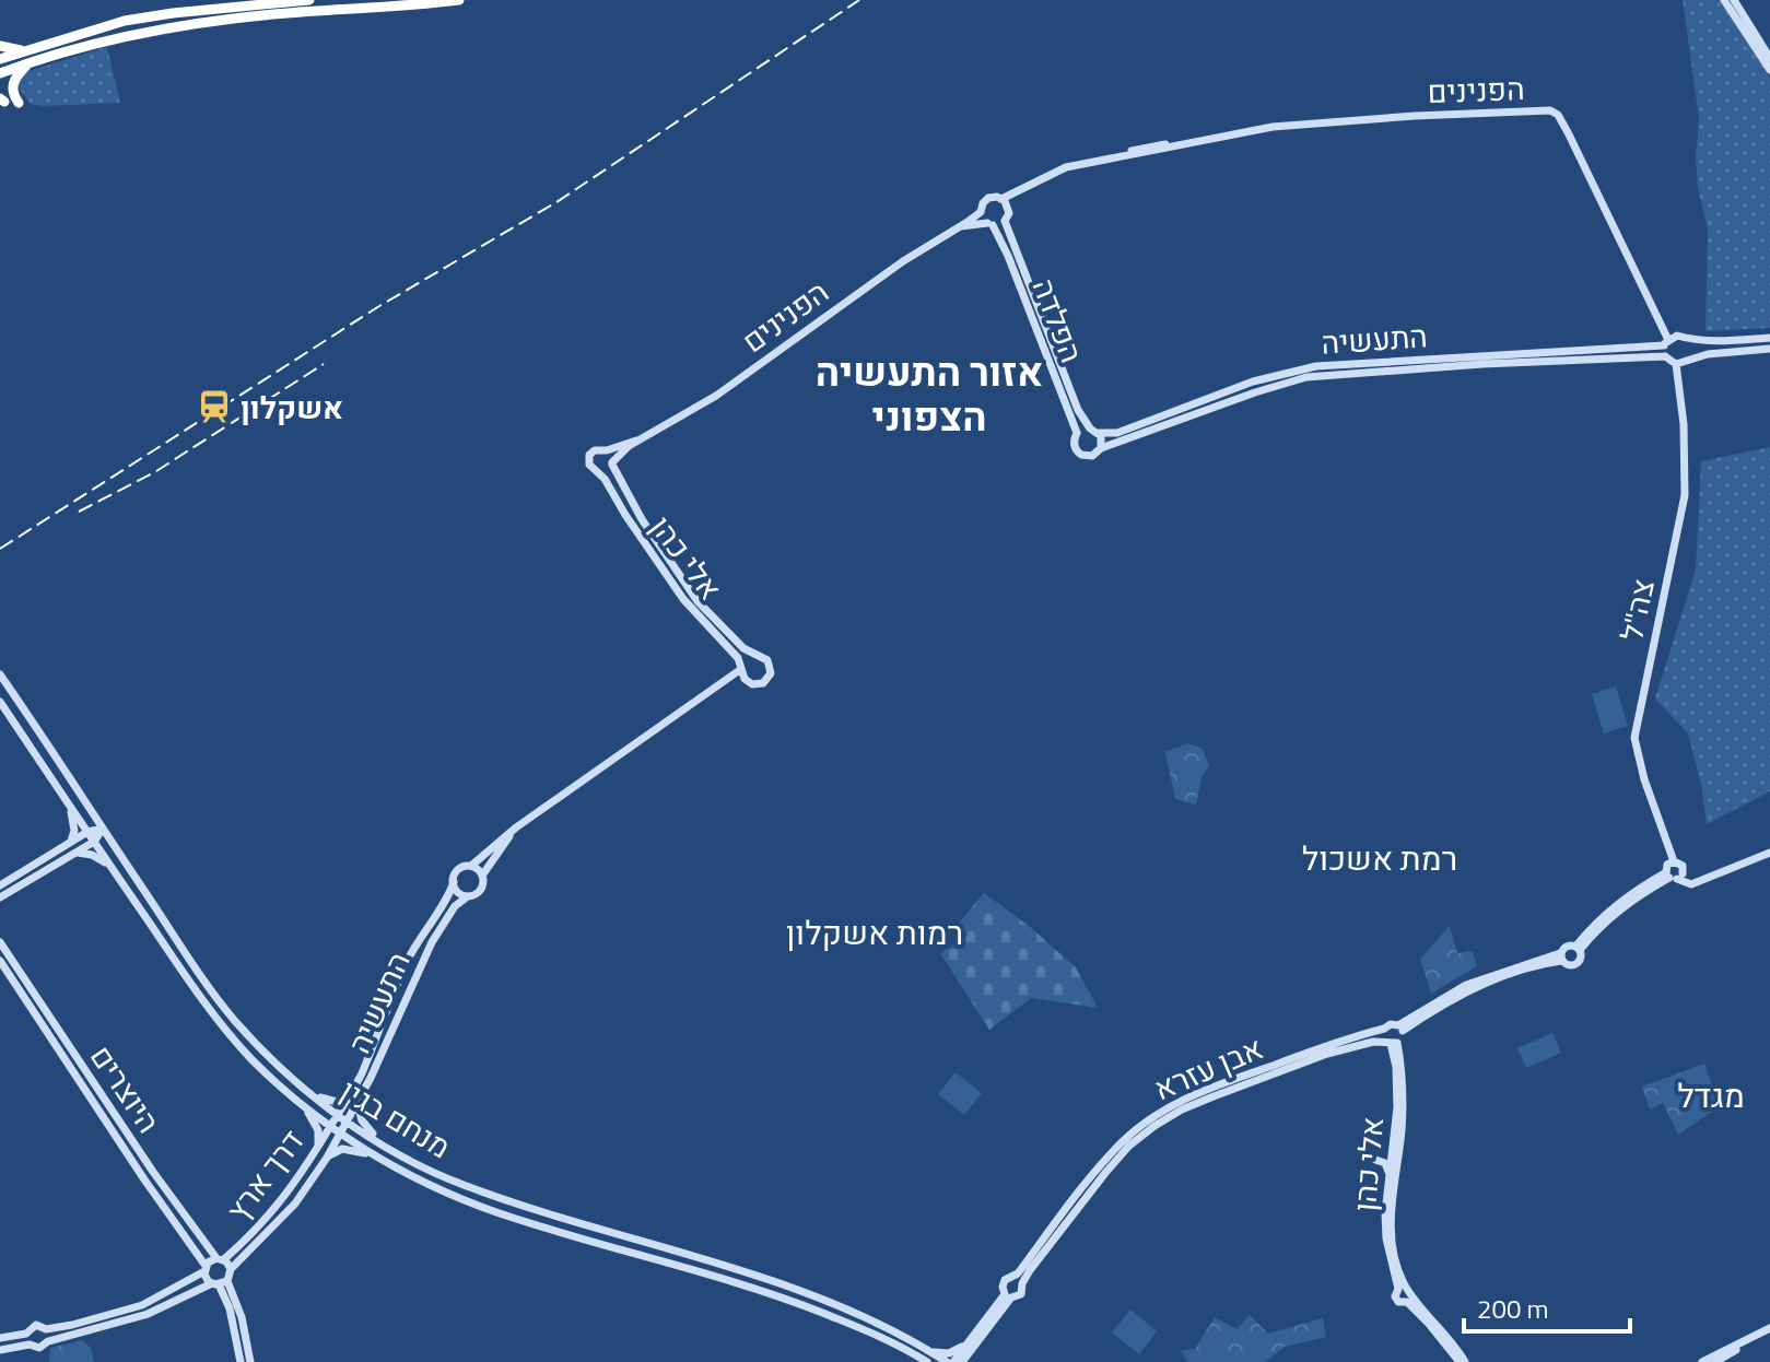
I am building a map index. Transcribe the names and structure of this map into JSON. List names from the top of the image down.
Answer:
{
  "streets": {
    "street": [
      "הפנינים",
      "הפלדה",
      "התעשיה",
      "אלי כהן",
      "צה\"ל",
      "אבן עזרא",
      "היוצרים",
      "מנחם בגין",
      "דרך ארץ"
    ]
  },
  "crossings": [
    ["הפנינים", "הפלדה"],
    ["הפנינים", "התעשיה"],
    ["הפנינים", "אלי כהן"],
    ["הפנינים", "צה\"ל"],
    ["הפלדה", "התעשיה"],
    ["התעשיה", "צה\"ל"],
    ["התעשיה", "מנחם בגין"],
    ["התעשיה", "דרך ארץ"],
    ["אלי כהן", "אבן עזרא"],
    ["היוצרים", "דרך ארץ"],
    ["מנחם בגין", "דרך ארץ"]
  ],
  "districts": [
    "אזור התעשיה הצפוני",
    "רמת אשכול",
    "רמות אשקלון",
    "מגדל"
  ],
  "places": {
    "station": ["אשקלון"]
  },
  "scale_bar": "200 m"
}
